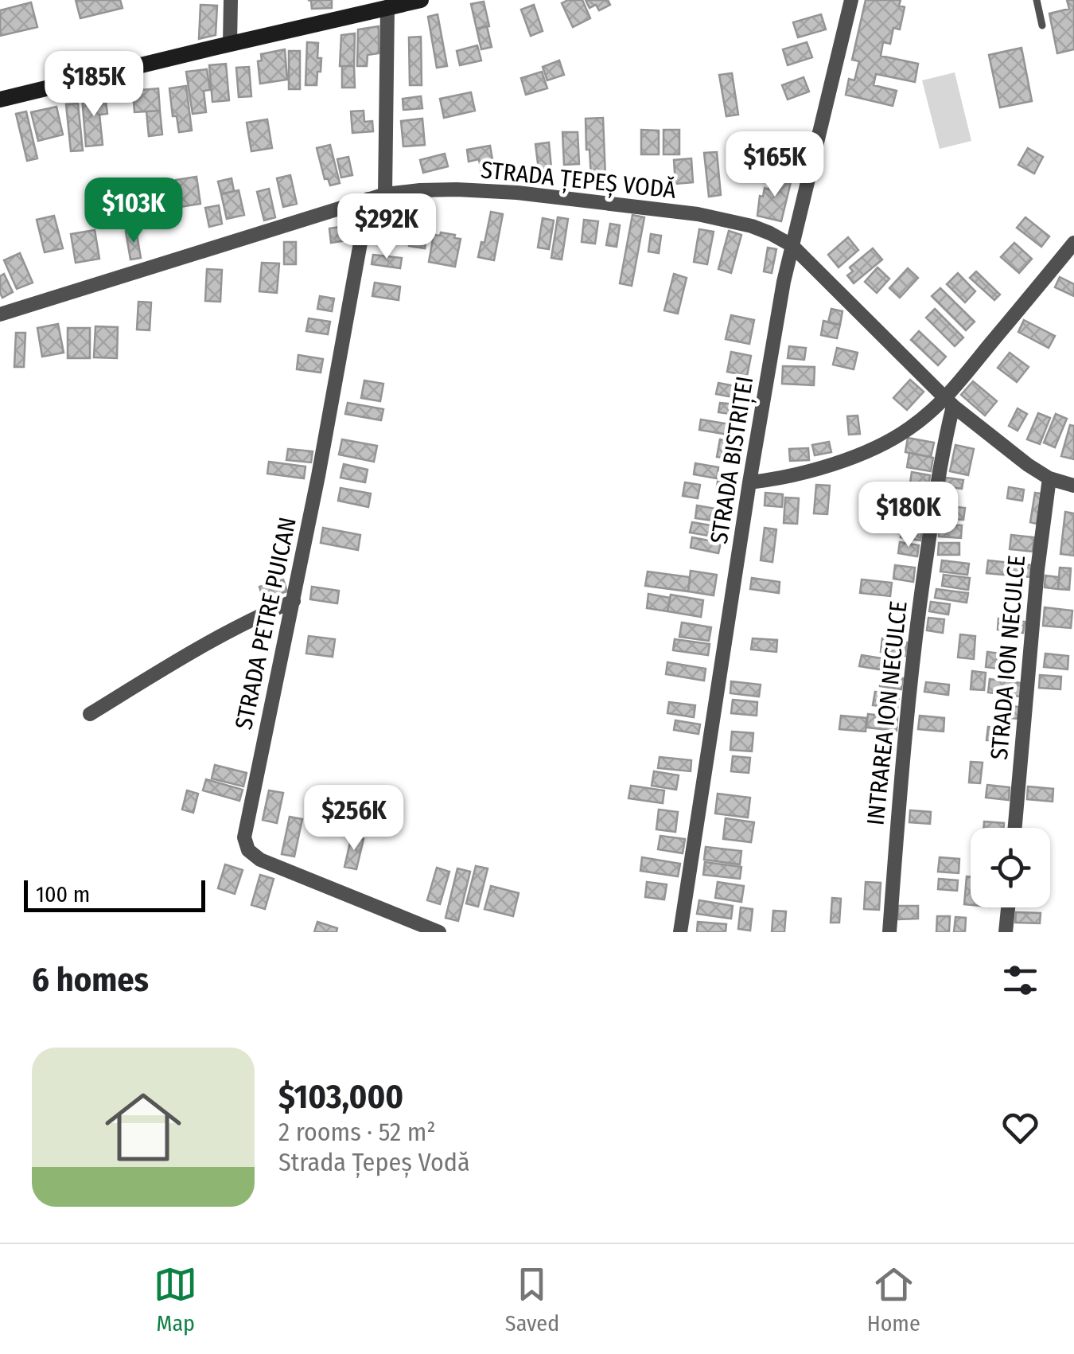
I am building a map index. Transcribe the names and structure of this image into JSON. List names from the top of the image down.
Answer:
{
  "streets": {
    "street": [
      "STRADA ȚEPEȘ VODĂ",
      "STRADA BISTRIȚEI",
      "STRADA PETRE PUICAN",
      "STRADA ION NECULCE",
      "INTRAREA ION NECULCE"
    ]
  },
  "crossings": [
    ["STRADA ȚEPEȘ VODĂ", "STRADA BISTRIȚEI"],
    ["STRADA ȚEPEȘ VODĂ", "STRADA PETRE PUICAN"],
    ["STRADA ȚEPEȘ VODĂ", "STRADA ION NECULCE"],
    ["STRADA ȚEPEȘ VODĂ", "INTRAREA ION NECULCE"]
  ],
  "scale_bar": "100 m",
  "page": {
    "price": [
      "$185K",
      "$165K",
      "$103K",
      "$292K",
      "$180K",
      "$256K"
    ],
    "scale": "100 m",
    "heading": "6 homes",
    "list": [
      {
        "name": "$103,000",
        "note": "2 rooms · 52 m² · Strada Țepeș Vodă"
      }
    ],
    "tabs": ["Map", "Saved", "Home"]
  }
}
